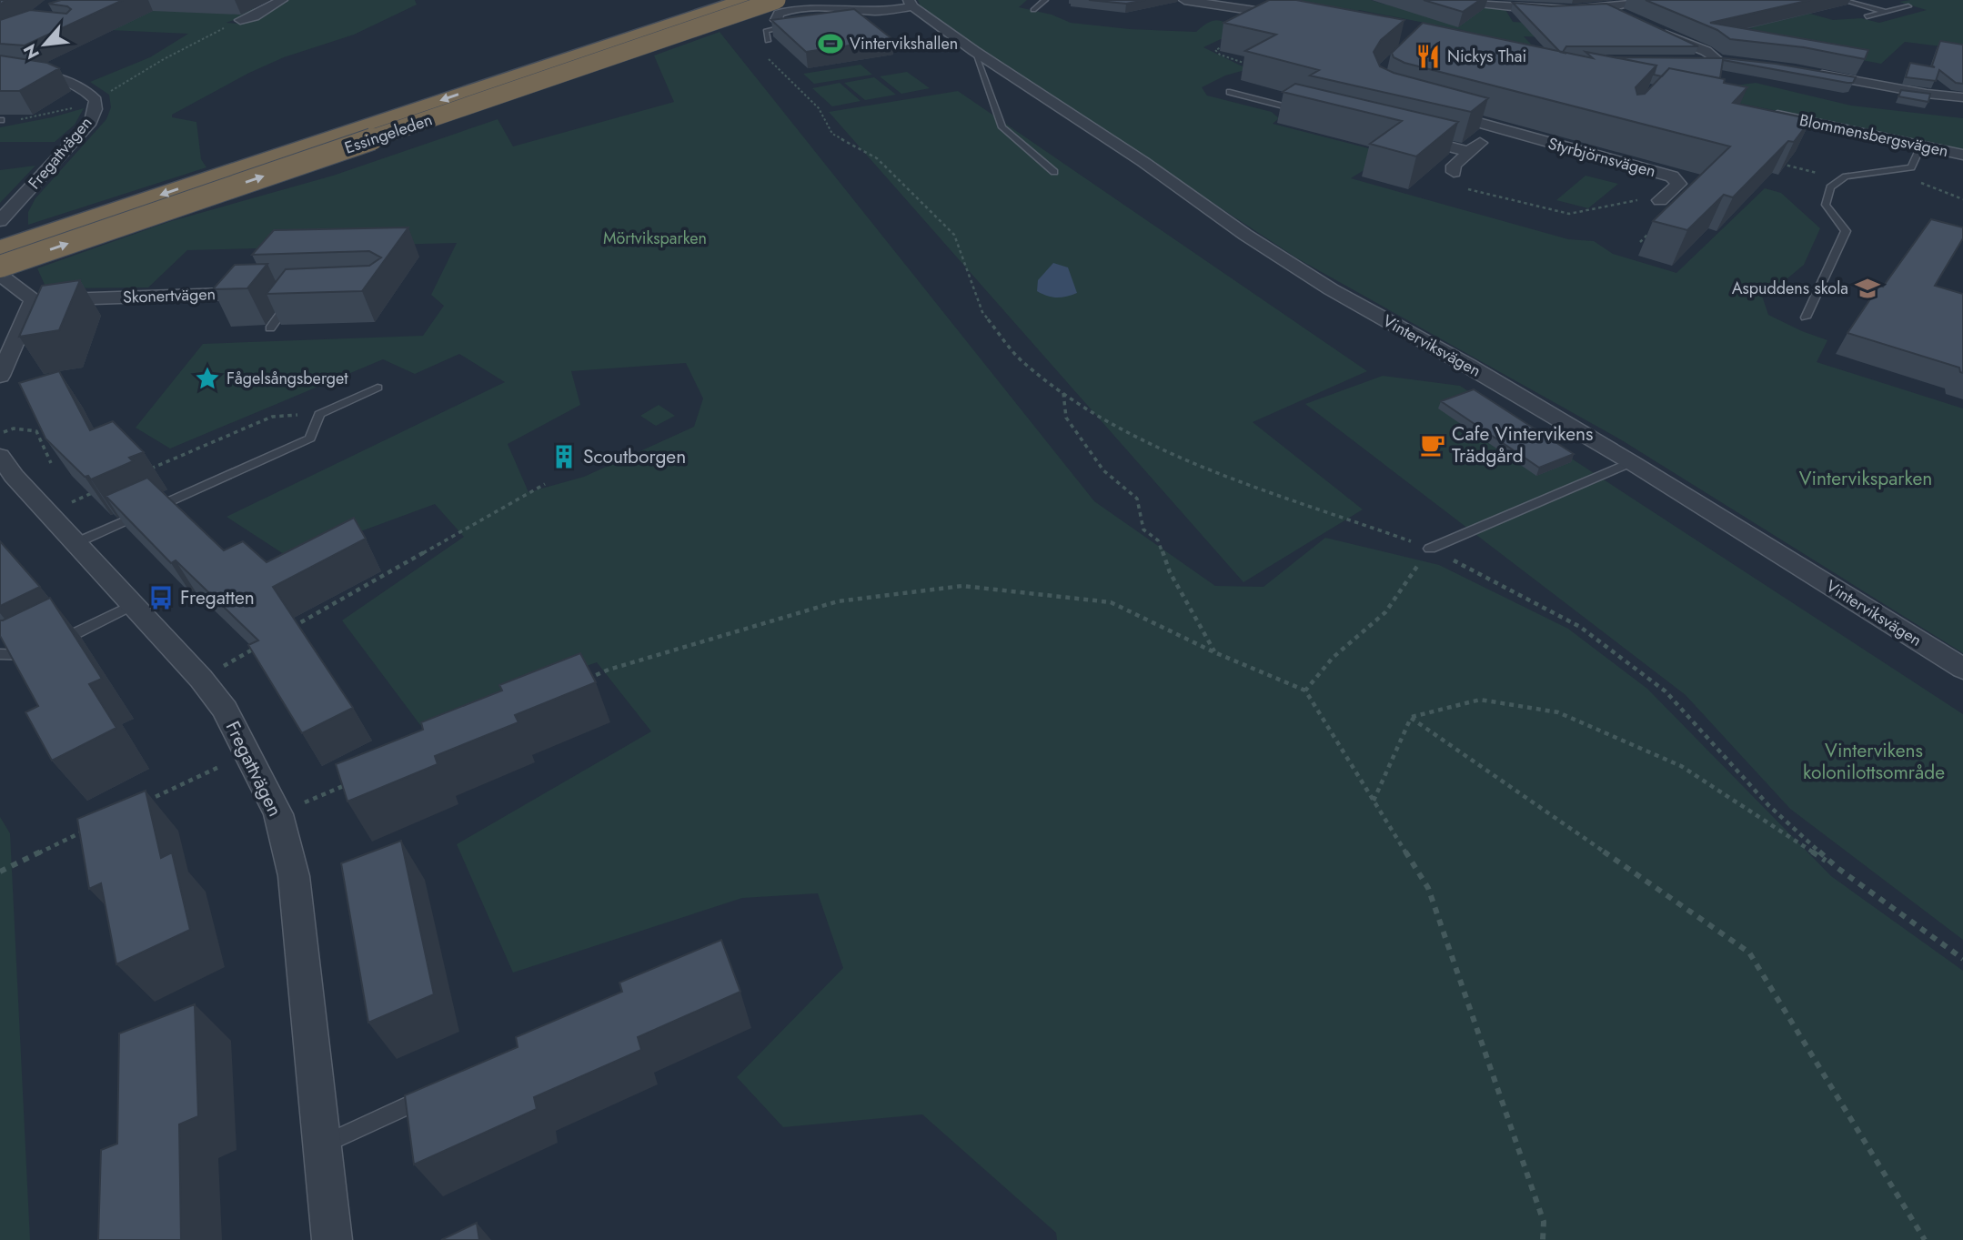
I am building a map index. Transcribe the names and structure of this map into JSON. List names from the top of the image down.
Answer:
{
  "streets": {
    "highway": ["Essingeleden"],
    "street": [
      "Blommensbergsvägen",
      "Fregattvägen",
      "Styrbjörnsvägen",
      "Skonertvägen",
      "Vinterviksvägen"
    ]
  },
  "parks": ["Mörtviksparken", "Vinterviksparken", "Vintervikens kolonilottsområde"],
  "places": {
    "sports": ["Vintervikshallen"],
    "restaurant": ["Nickys Thai"],
    "school or university": ["Aspuddens skola"],
    "place": ["Fågelsångsberget"],
    "cafe": ["Cafe Vintervikens Trädgård"],
    "building": ["Scoutborgen"],
    "bus stop": ["Fregatten"]
  },
  "north": "bottom left"
}
